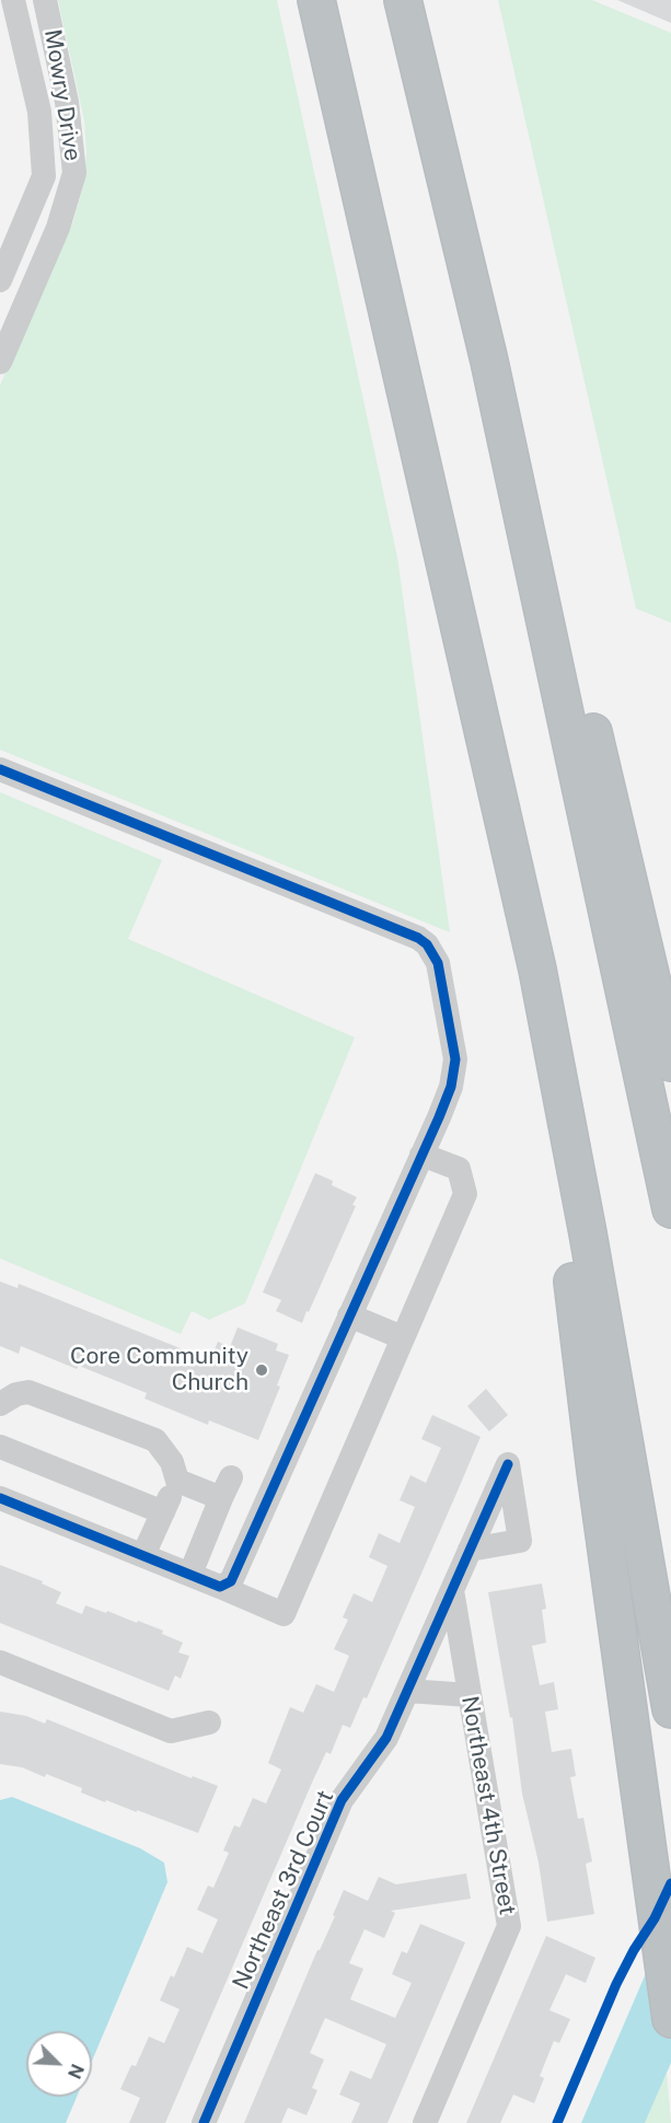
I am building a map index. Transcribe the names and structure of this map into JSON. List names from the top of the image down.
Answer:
{
  "streets": {
    "street": ["Mowry Drive", "Northeast 4th Street", "Northeast 3rd Court"]
  },
  "crossings": [
    ["Northeast 4th Street", "Northeast 3rd Court"]
  ],
  "places": ["Core Community Church"],
  "north": "bottom right"
}
